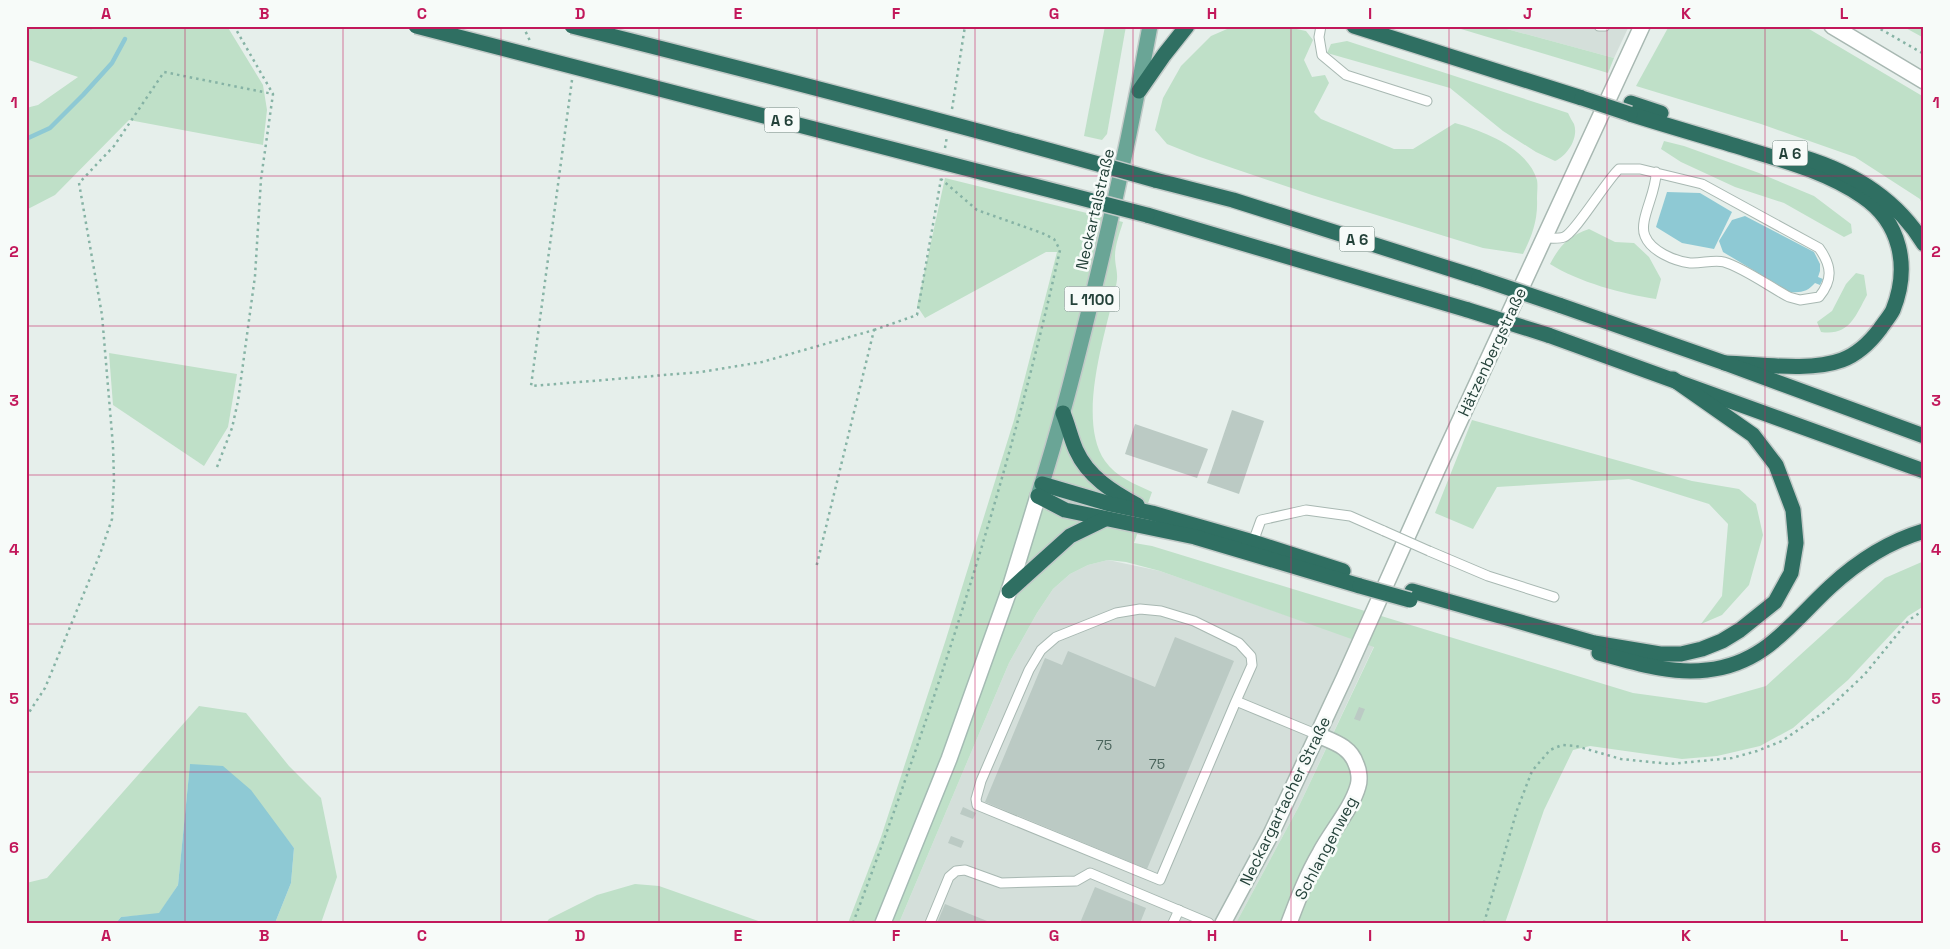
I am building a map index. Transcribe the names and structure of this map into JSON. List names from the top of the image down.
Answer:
{
  "streets": {
    "highway": ["A 6"],
    "main road": ["Neckartalstraße", "L 1100"],
    "street": ["Hätzenbergstraße", "Neckargartacher Straße", "Schlangenweg"]
  },
  "crossings": [
    ["Neckartalstraße", "L 1100"],
    ["Hätzenbergstraße", "Neckargartacher Straße"],
    ["Neckargartacher Straße", "Schlangenweg"]
  ],
  "house_numbers": ["75", "75"],
  "grid": {
    "columns": [
      "A",
      "B",
      "C",
      "D",
      "E",
      "F",
      "G",
      "H",
      "I",
      "J",
      "K",
      "L"
    ],
    "rows": [
      "1",
      "2",
      "3",
      "4",
      "5",
      "6"
    ]
  }
}
